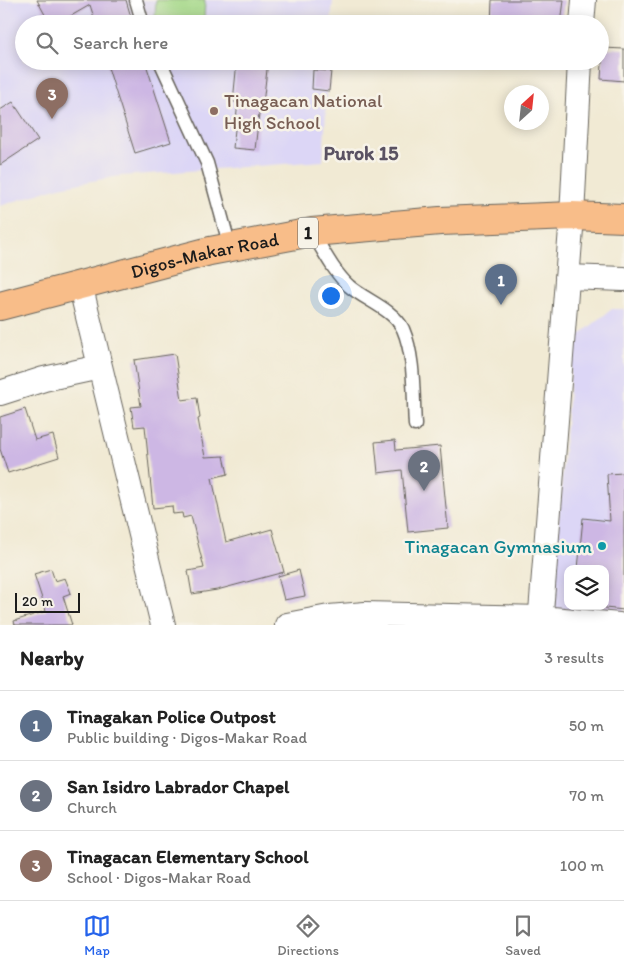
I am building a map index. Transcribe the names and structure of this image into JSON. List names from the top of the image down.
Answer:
{
  "streets": {
    "highway": ["1", "Digos-Makar Road"]
  },
  "districts": ["Purok 15"],
  "places": ["Tinagacan National High School", "Tinagacan Gymnasium"],
  "scale_bar": "20 m",
  "north": "top right",
  "page": {
    "search": "Search here",
    "pins": ["3", "1", "2"],
    "scale": "20 m",
    "heading": ["Nearby", "3 results"],
    "list": [
      {
        "mark": "1",
        "name": "Tinagakan Police Outpost",
        "note": "Public building · Digos-Makar Road",
        "value": "50 m"
      },
      {
        "mark": "2",
        "name": "San Isidro Labrador Chapel",
        "note": "Church",
        "value": "70 m"
      },
      {
        "mark": "3",
        "name": "Tinagacan Elementary School",
        "note": "School · Digos-Makar Road",
        "value": "100 m"
      }
    ],
    "nav": ["Map", "Directions", "Saved"]
  }
}
